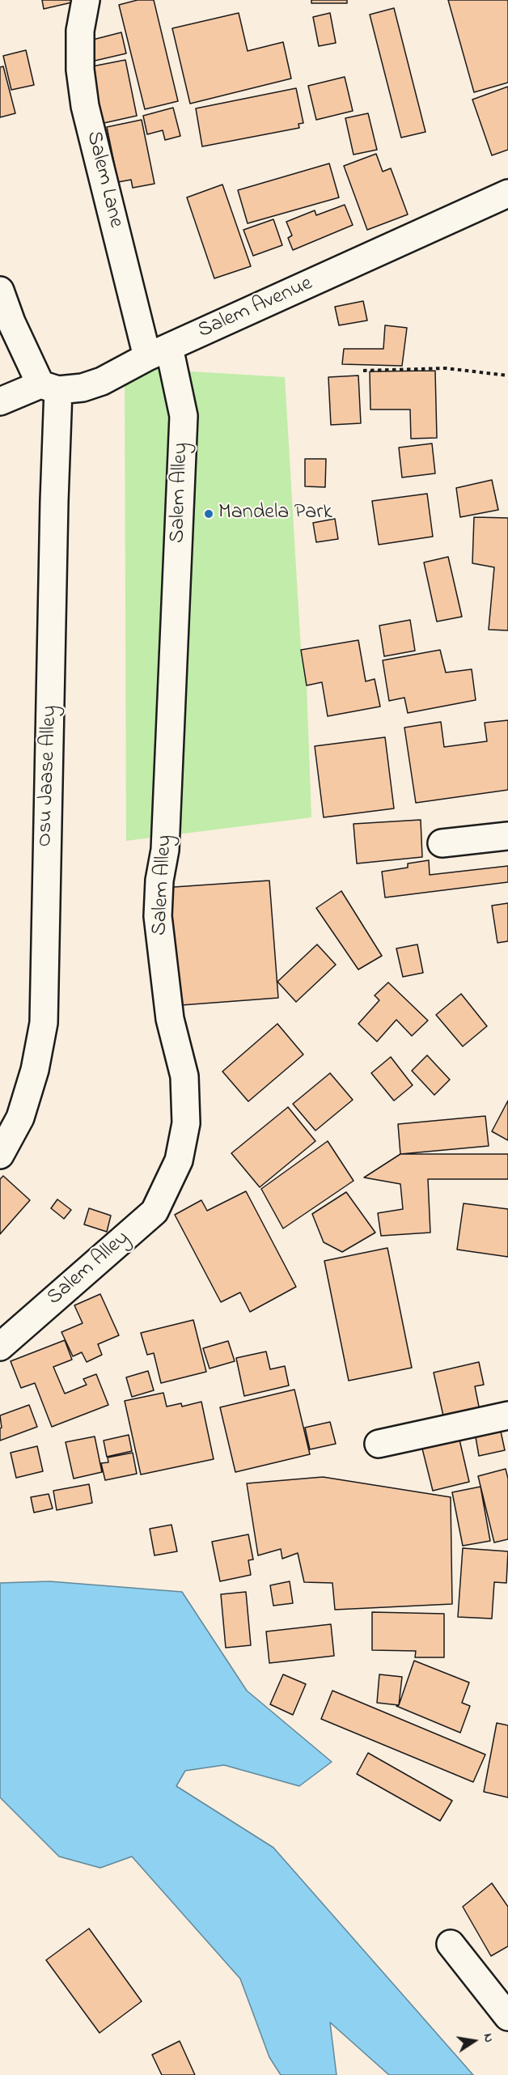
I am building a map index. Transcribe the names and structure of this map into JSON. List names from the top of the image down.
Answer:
{
  "streets": {
    "street": [
      "Salem Lane",
      "Salem Avenue",
      "Salem Alley",
      "Osu Jaase Alley"
    ]
  },
  "crossings": [
    ["Salem Lane", "Salem Avenue"],
    ["Salem Lane", "Salem Alley"],
    ["Salem Avenue", "Salem Alley"],
    ["Salem Avenue", "Osu Jaase Alley"]
  ],
  "places": ["Mandela Park"],
  "north": "right"
}
